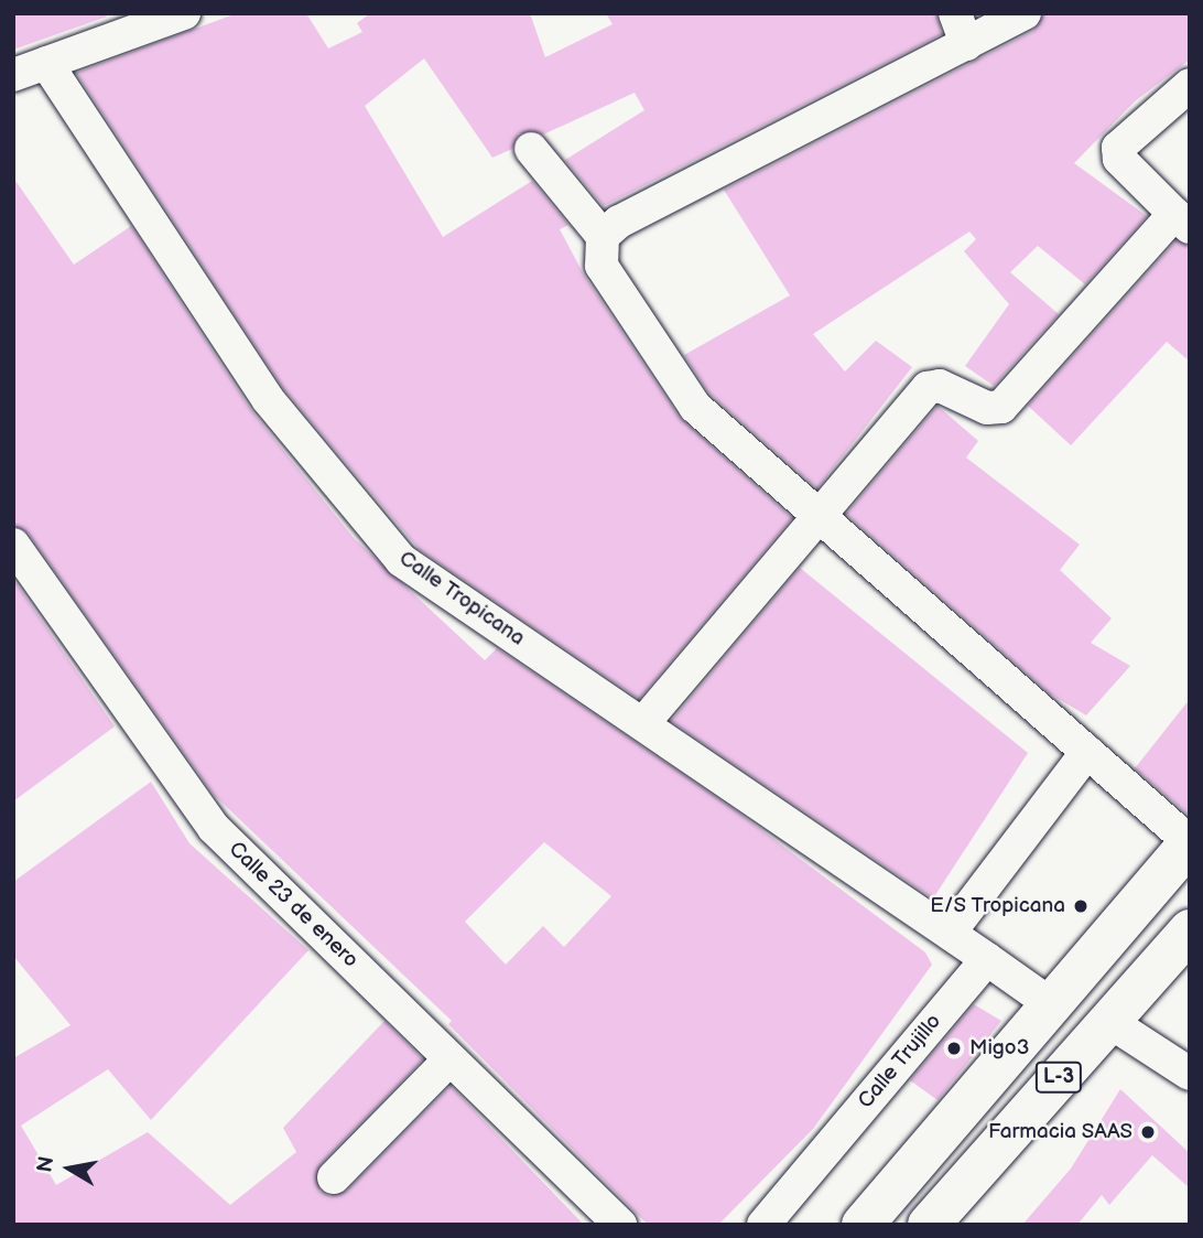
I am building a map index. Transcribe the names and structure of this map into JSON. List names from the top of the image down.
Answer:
{
  "streets": {
    "main road": ["L-3"],
    "street": ["Calle Tropicana", "Calle 23 de enero", "Calle Trujillo"]
  },
  "crossings": [
    ["Calle Tropicana", "Calle Trujillo"]
  ],
  "places": ["E/S Tropicana", "Migo3", "Farmacia SAAS"],
  "north": "left"
}
